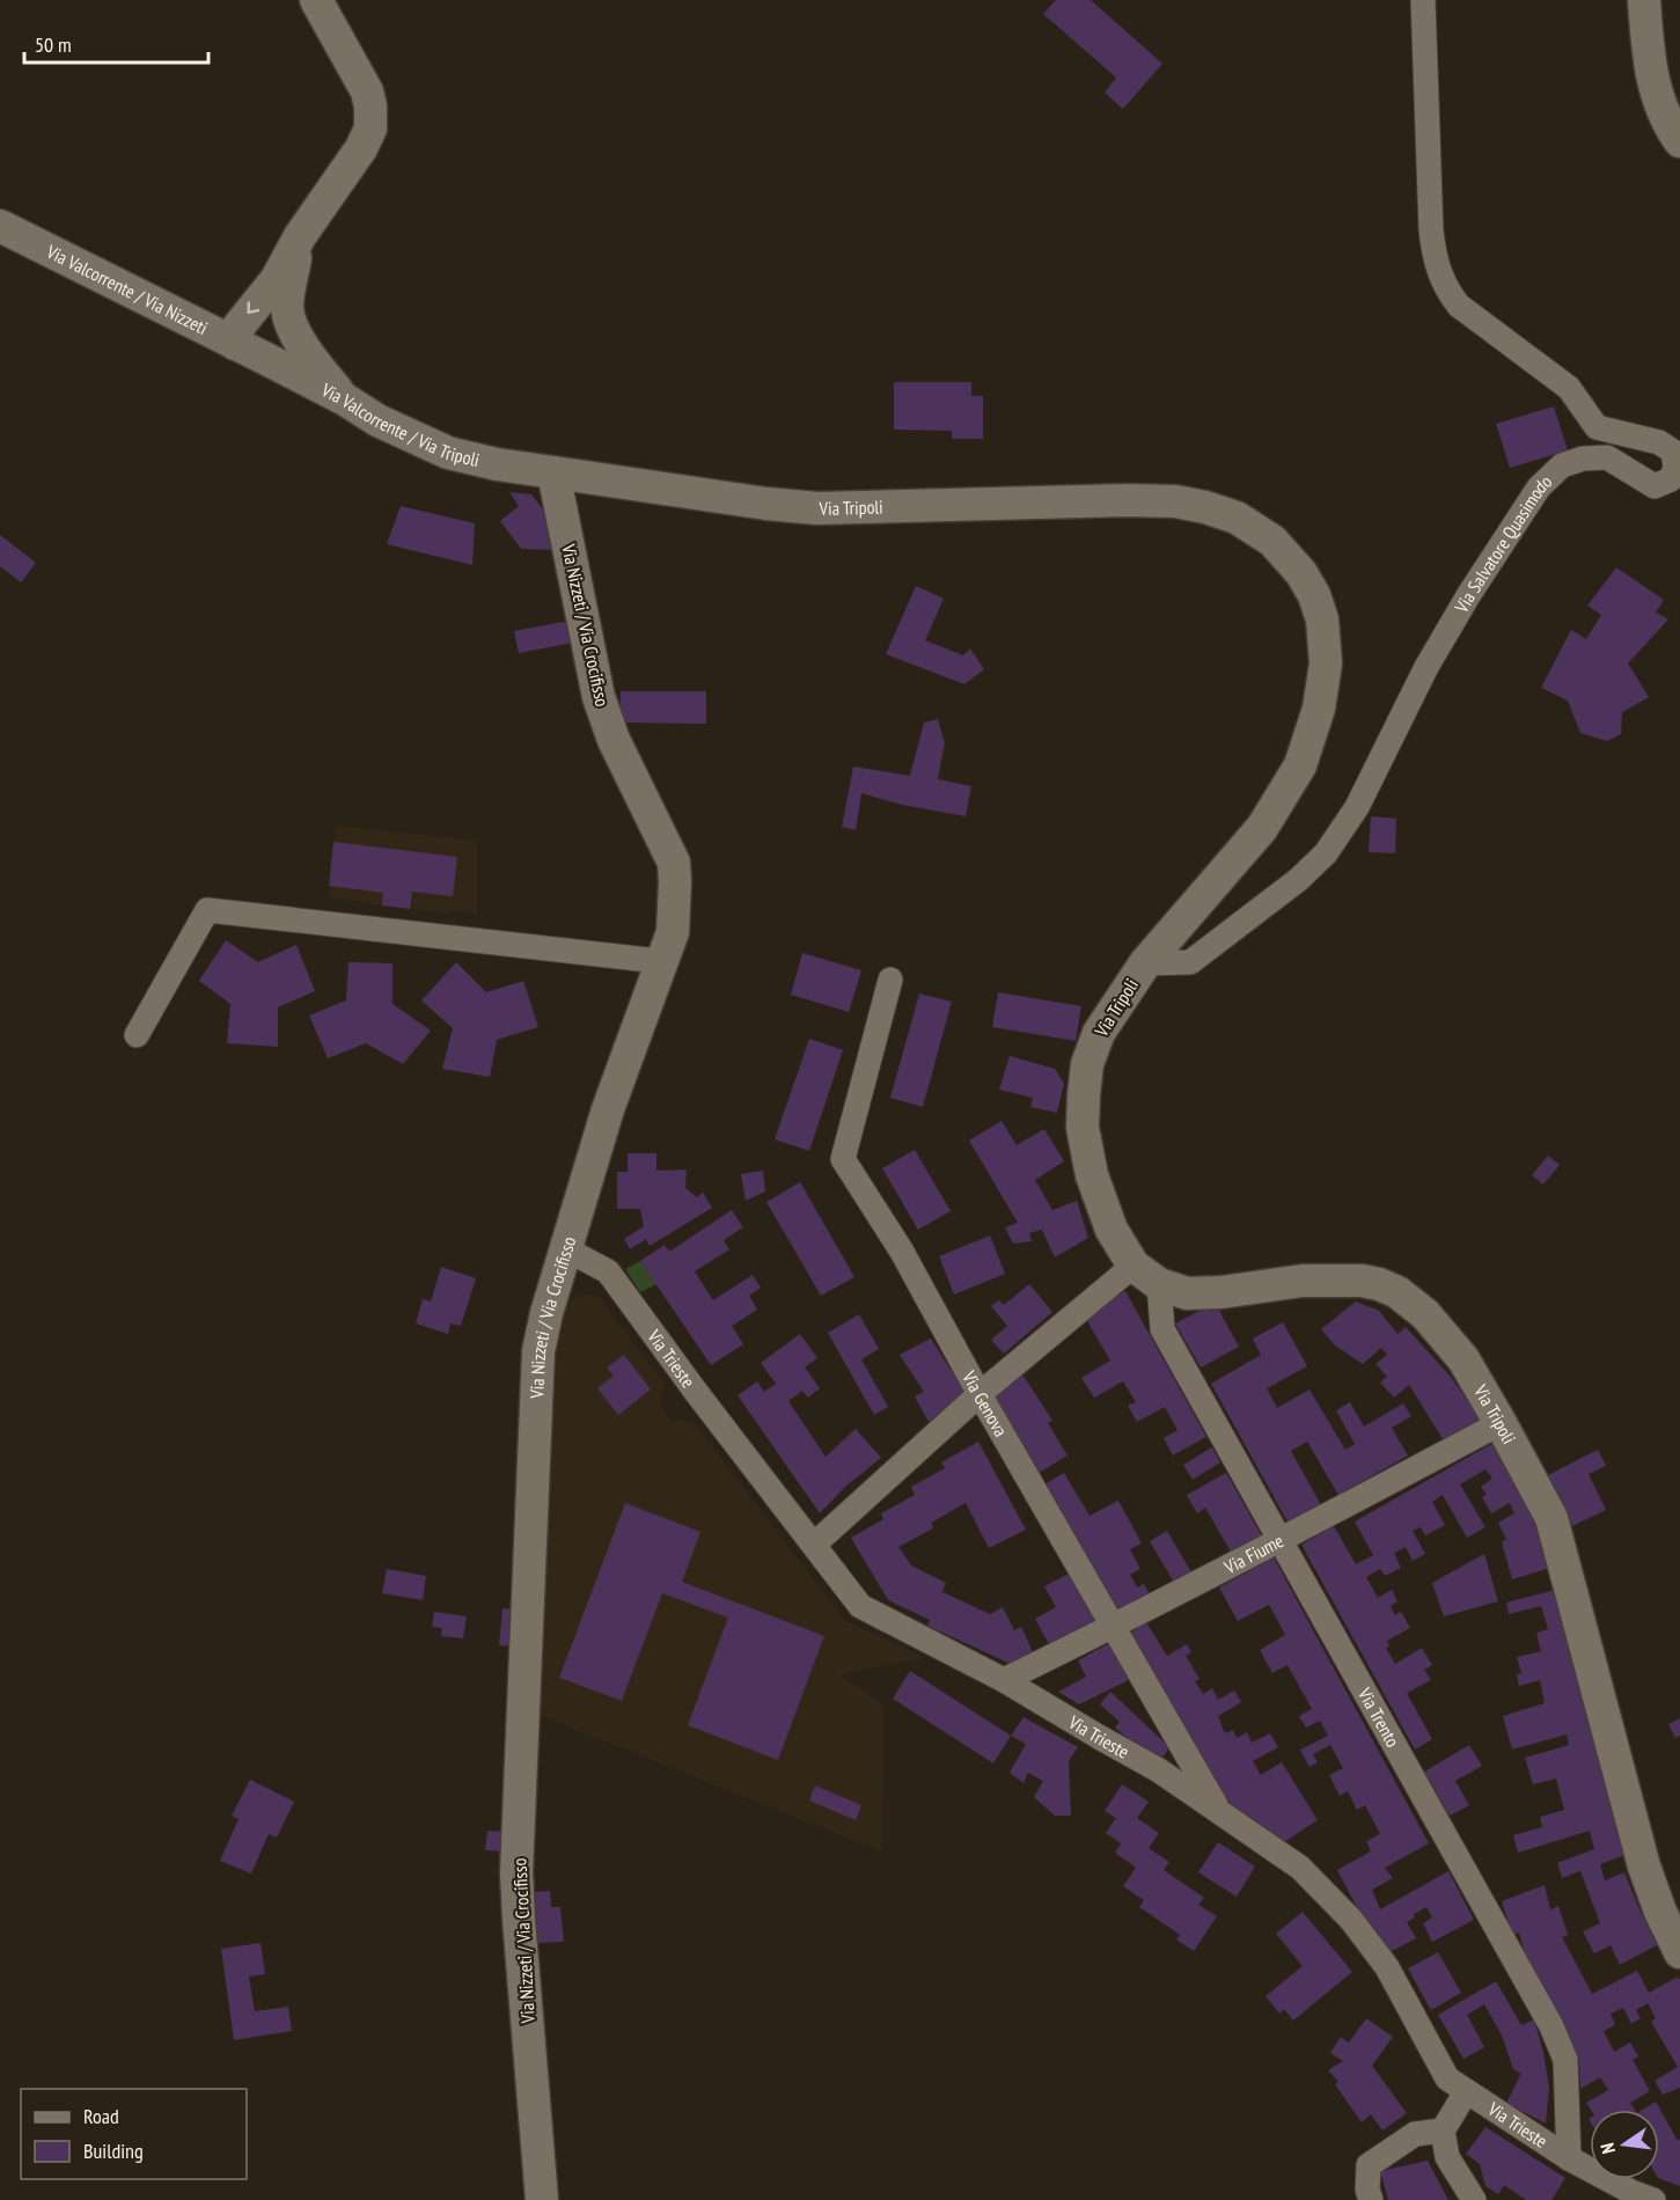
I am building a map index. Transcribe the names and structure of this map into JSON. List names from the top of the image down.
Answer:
{
  "streets": {
    "street": [
      "Via Valcorrente / Via Nizzeti",
      "Via Valcorrente / Via Tripoli",
      "Via Tripoli",
      "Via Salvatore Quasimodo",
      "Via Nizzeti / Via Crocifisso",
      "Via Trieste",
      "Via Genova",
      "Via Fiume",
      "Via Trento"
    ]
  },
  "crossings": [
    ["Via Valcorrente / Via Nizzeti", "Via Valcorrente / Via Tripoli"],
    ["Via Valcorrente / Via Tripoli", "Via Tripoli"],
    ["Via Valcorrente / Via Tripoli", "Via Nizzeti / Via Crocifisso"],
    ["Via Tripoli", "Via Salvatore Quasimodo"],
    ["Via Tripoli", "Via Nizzeti / Via Crocifisso"],
    ["Via Tripoli", "Via Fiume"],
    ["Via Tripoli", "Via Trento"],
    ["Via Nizzeti / Via Crocifisso", "Via Trieste"],
    ["Via Trieste", "Via Genova"],
    ["Via Trieste", "Via Fiume"],
    ["Via Trieste", "Via Trento"],
    ["Via Genova", "Via Fiume"],
    ["Via Fiume", "Via Trento"]
  ],
  "legend": ["Road", "Building"],
  "scale_bar": "50 m",
  "north": "left"
}
